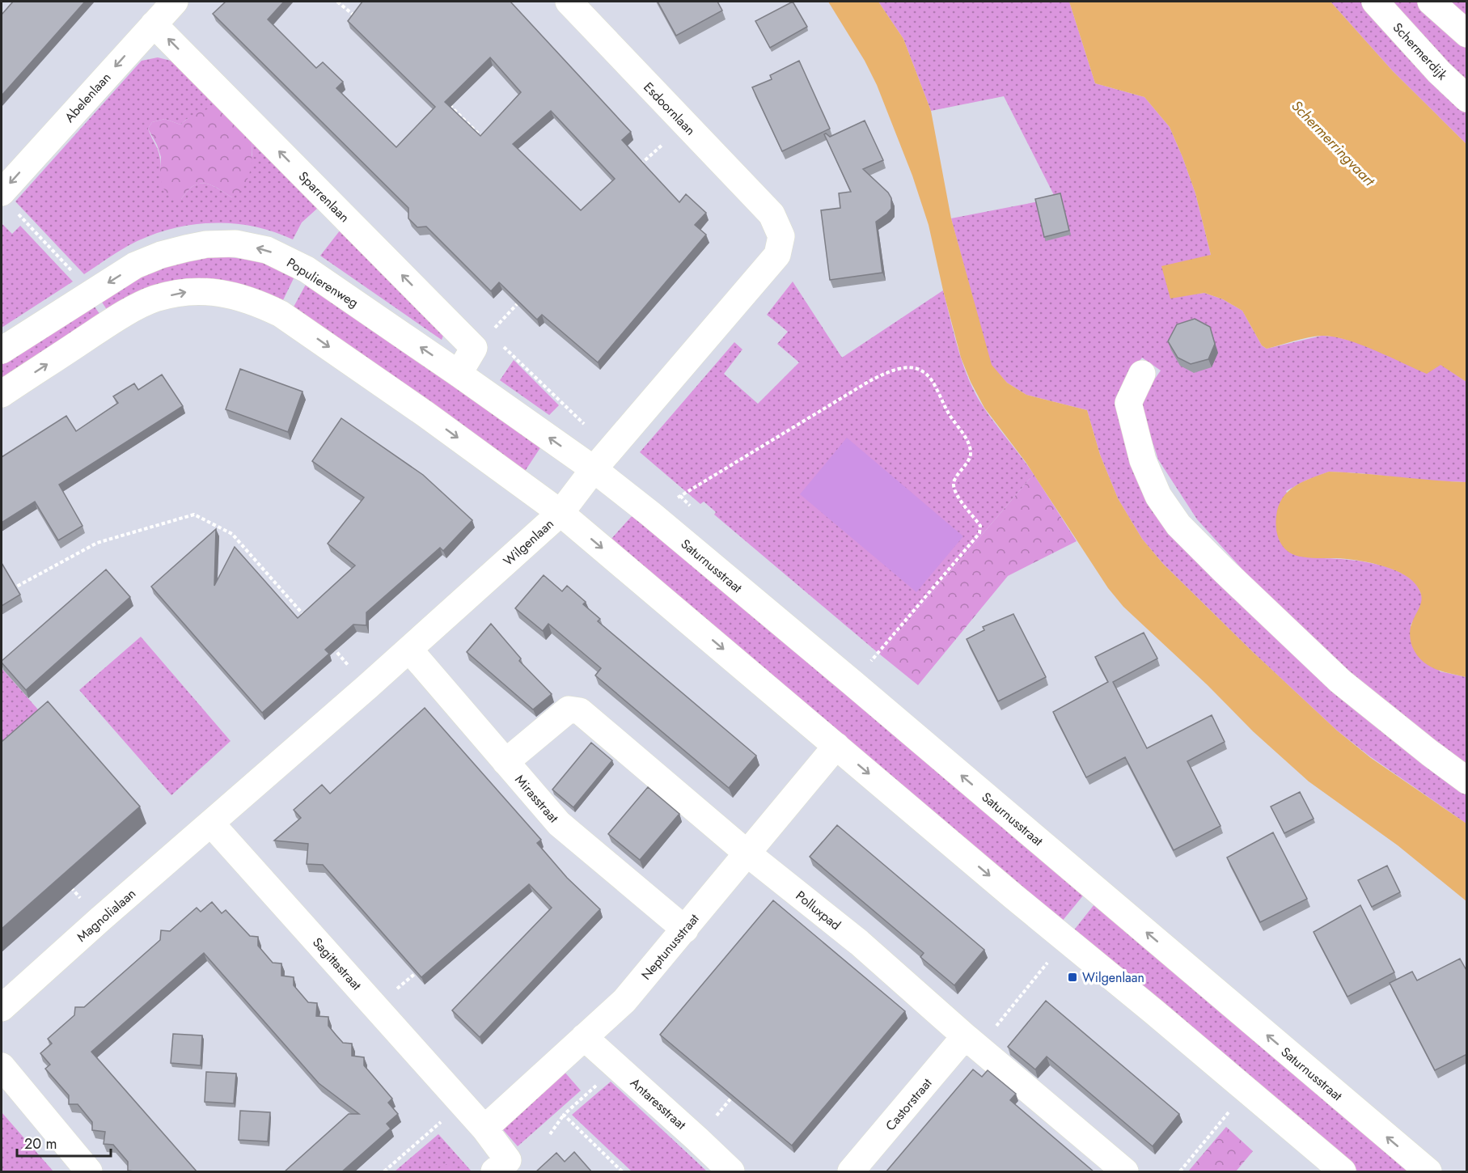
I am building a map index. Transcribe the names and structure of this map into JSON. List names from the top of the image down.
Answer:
{
  "streets": {
    "street": [
      "Schermerdijk",
      "Abelenlaan",
      "Esdoornlaan",
      "Sparrenlaan",
      "Populierenweg",
      "Wilgenlaan",
      "Saturnusstraat",
      "Mirasstraat",
      "Polluxpad",
      "Magnolialaan",
      "Neptunusstraat",
      "Sagittastraat",
      "Antaresstraat",
      "Castorstraat"
    ]
  },
  "crossings": [
    ["Abelenlaan", "Sparrenlaan"],
    ["Esdoornlaan", "Wilgenlaan"],
    ["Populierenweg", "Wilgenlaan"],
    ["Populierenweg", "Saturnusstraat"],
    ["Wilgenlaan", "Saturnusstraat"],
    ["Wilgenlaan", "Mirasstraat"],
    ["Wilgenlaan", "Magnolialaan"],
    ["Wilgenlaan", "Sagittastraat"],
    ["Mirasstraat", "Polluxpad"],
    ["Mirasstraat", "Neptunusstraat"],
    ["Polluxpad", "Neptunusstraat"],
    ["Polluxpad", "Castorstraat"],
    ["Magnolialaan", "Sagittastraat"],
    ["Neptunusstraat", "Antaresstraat"]
  ],
  "one_way": ["Abelenlaan", "Sparrenlaan", "Populierenweg"],
  "water": ["Schermerringvaart"],
  "places": {
    "transit": ["Wilgenlaan"]
  },
  "scale_bar": "20 m"
}
